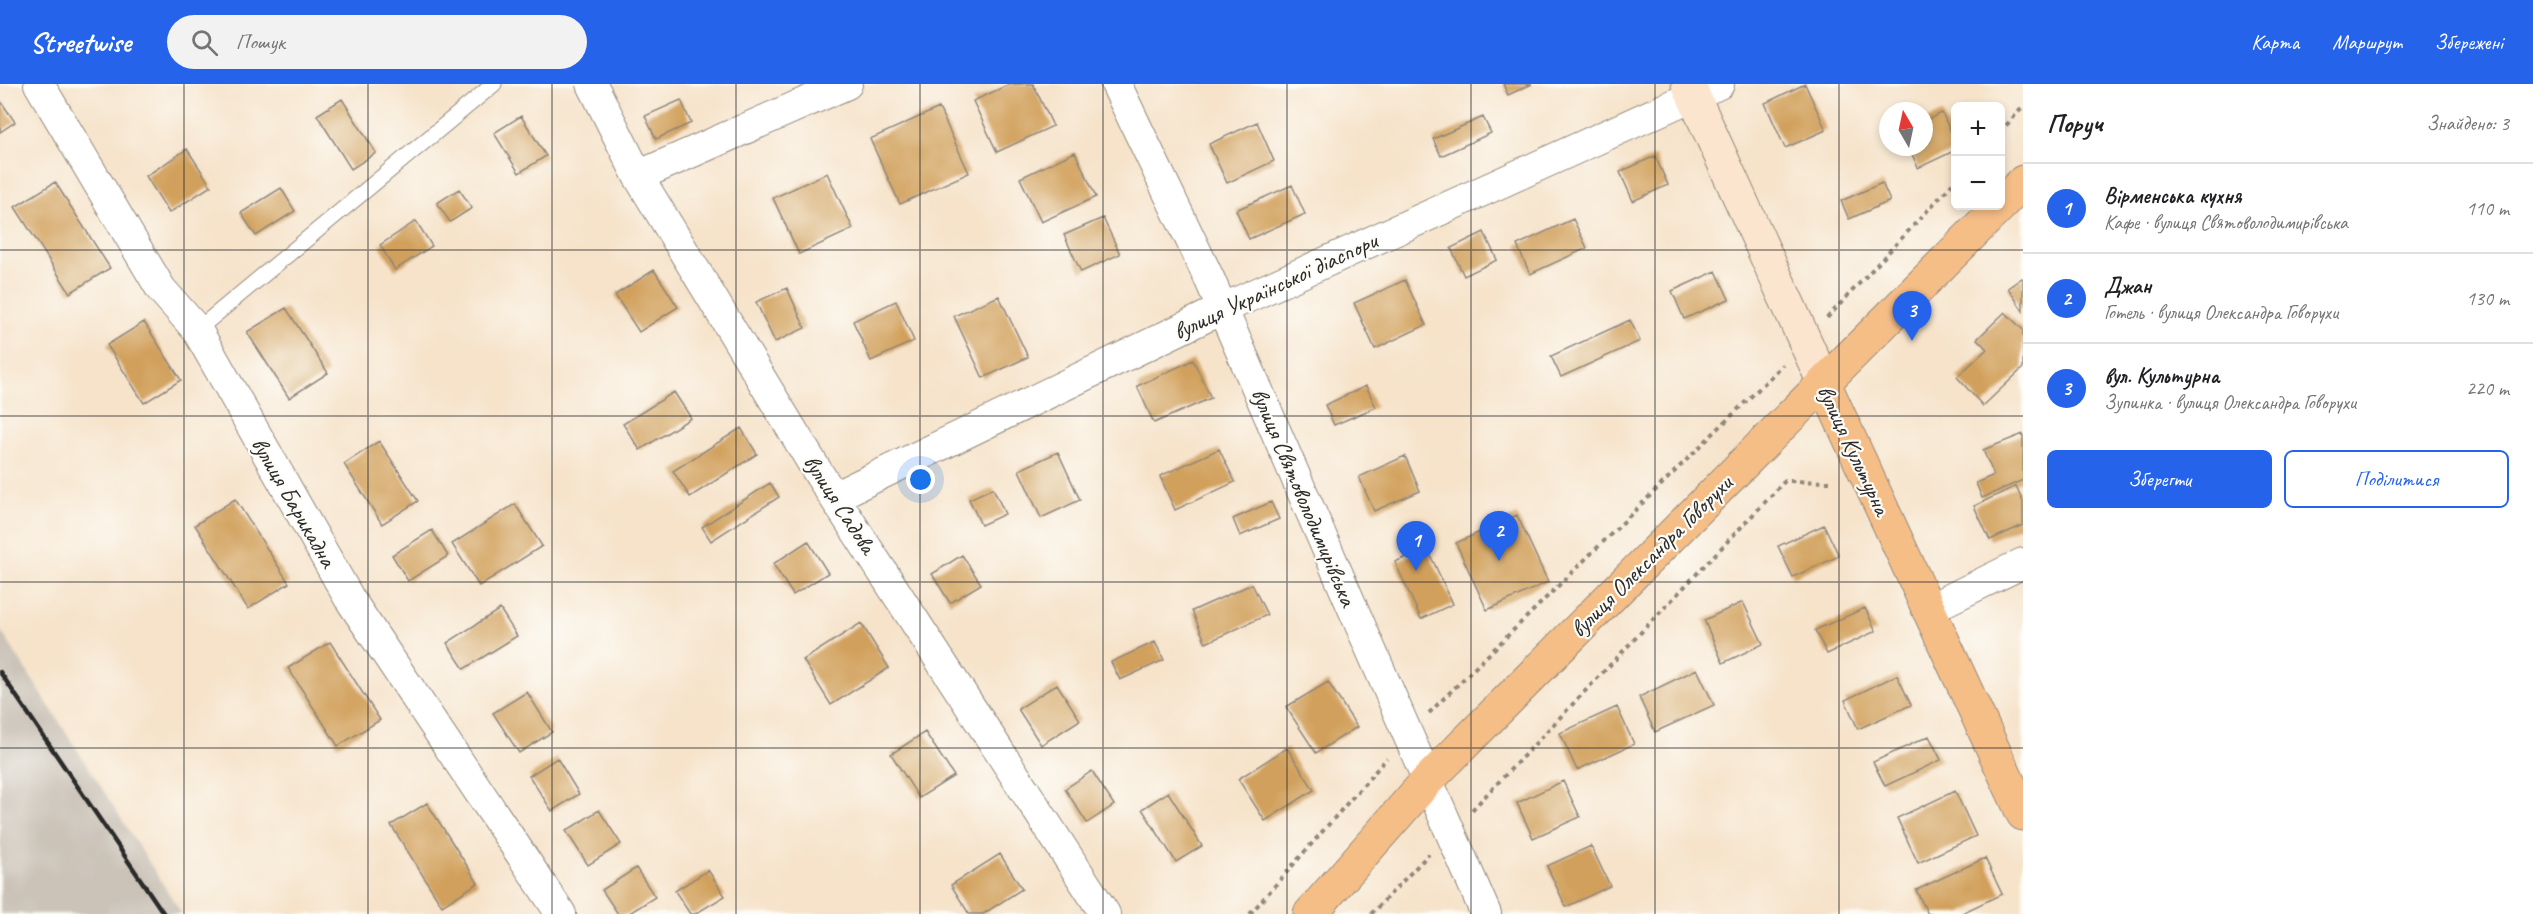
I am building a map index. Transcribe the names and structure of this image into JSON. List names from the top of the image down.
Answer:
{
  "streets": {
    "main road": ["вулиця Культурна", "вулиця Олександра Говорухи"],
    "street": [
      "вулиця Української діаспори",
      "вулиця Святоволодимирівська",
      "вулиця Барикадна",
      "вулиця Садова"
    ]
  },
  "crossings": [
    ["вулиця Української діаспори", "вулиця Культурна"],
    ["вулиця Української діаспори", "вулиця Святоволодимирівська"],
    ["вулиця Української діаспори", "вулиця Садова"],
    ["вулиця Культурна", "вулиця Олександра Говорухи"],
    ["вулиця Святоволодимирівська", "вулиця Олександра Говорухи"]
  ],
  "north": "top",
  "page": {
    "header": "Streetwise",
    "search": "Пошук",
    "nav": ["Карта", "Маршрут", "Збережені"],
    "heading": ["Поруч", "Знайдено: 3"],
    "map_buttons": ["+", "−"],
    "list": [
      {
        "mark": "1",
        "name": "Вірменська кухня",
        "note": "Кафе · вулиця Святоволодимирівська",
        "value": "110 m"
      },
      {
        "mark": "2",
        "name": "Джан",
        "note": "Готель · вулиця Олександра Говорухи",
        "value": "130 m"
      },
      {
        "mark": "3",
        "name": "вул. Культурна",
        "note": "Зупинка · вулиця Олександра Говорухи",
        "value": "220 m"
      }
    ],
    "pins": ["3", "2", "1"],
    "buttons": ["Зберегти", "Поділитися"]
  }
}
